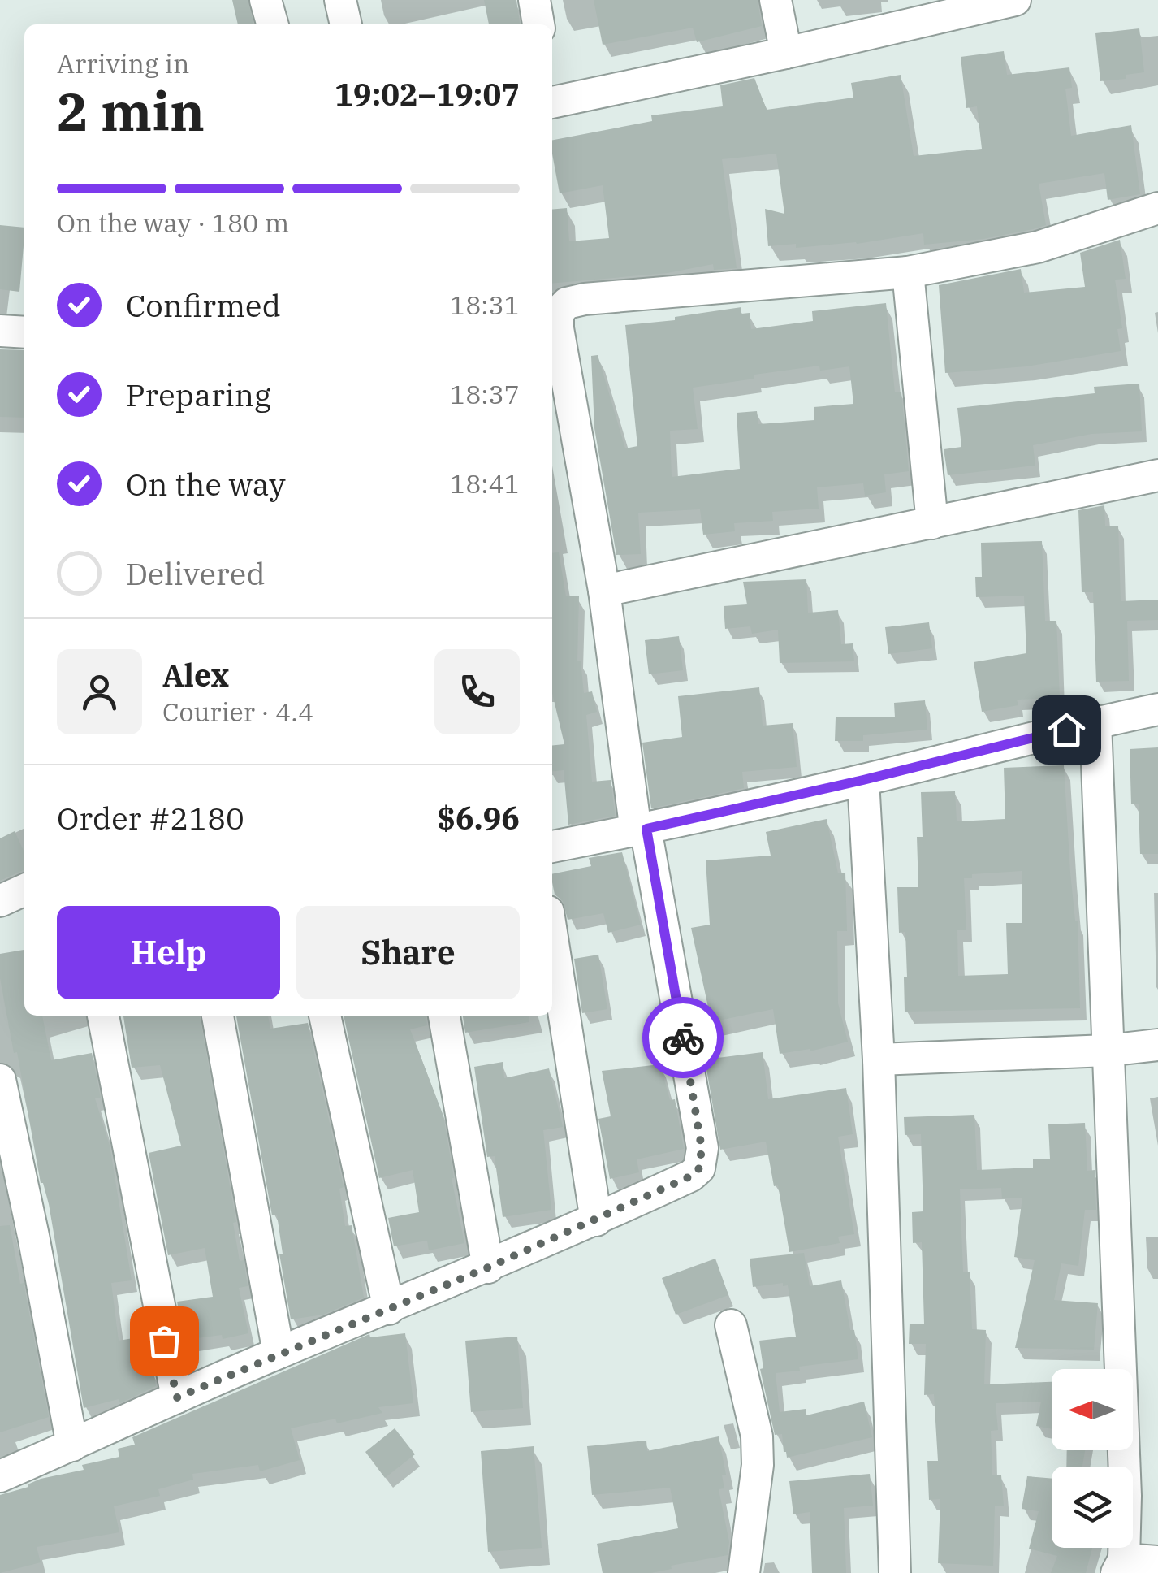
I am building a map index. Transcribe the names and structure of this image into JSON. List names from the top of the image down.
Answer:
{
  "north": "left",
  "page": {
    "heading": ["2 min", "Arriving in", "19:02–19:07"],
    "panel": [
      "Alex",
      "Courier · 4.4",
      "Order #2180",
      "$6.96"
    ],
    "bar": "On the way · 180 m",
    "list": [
      ["Confirmed", "18:31"],
      ["Preparing", "18:37"],
      ["On the way", "18:41"],
      "Delivered"
    ],
    "buttons": ["Help", "Share"]
  }
}
